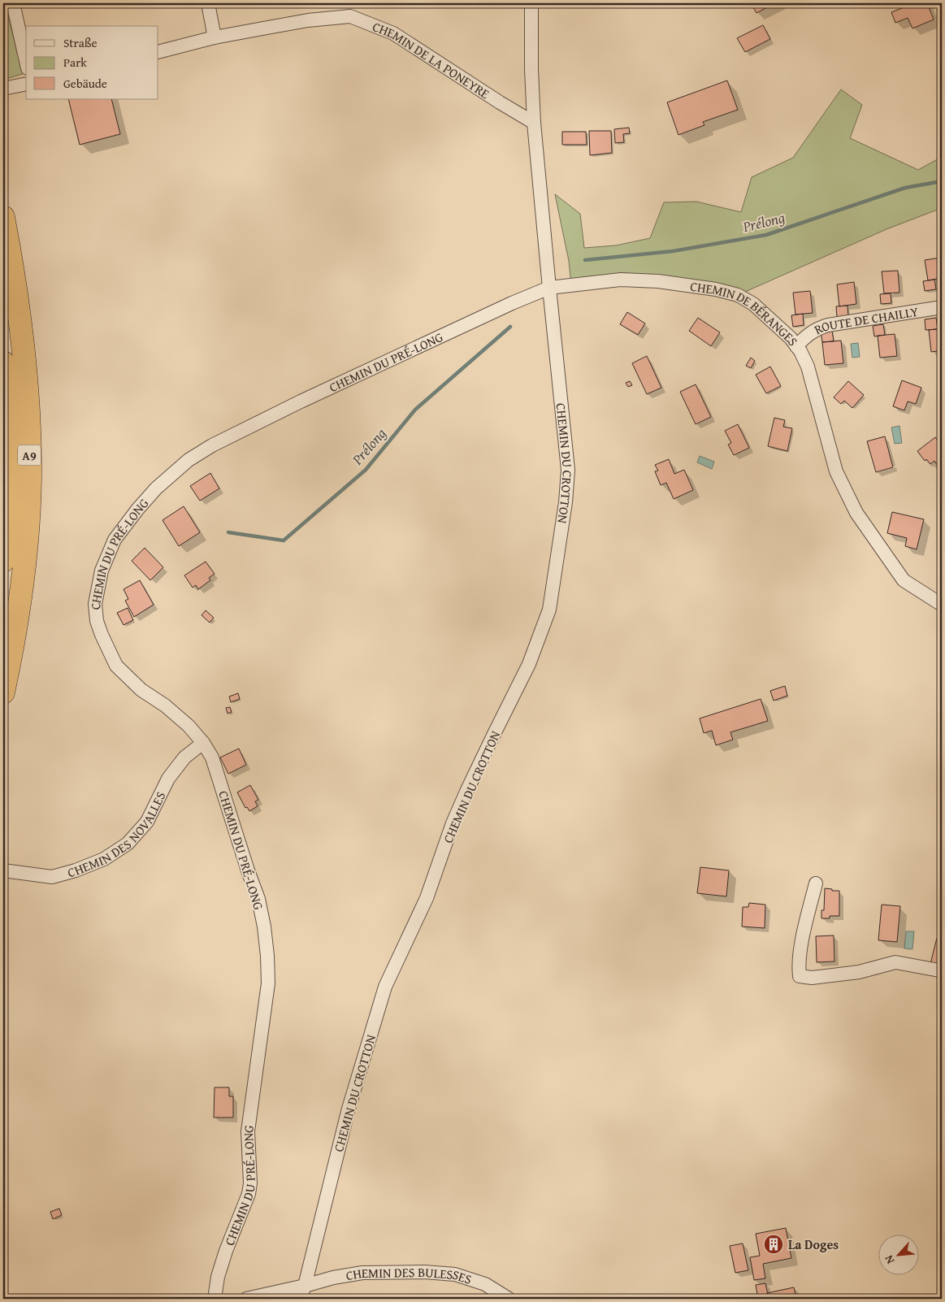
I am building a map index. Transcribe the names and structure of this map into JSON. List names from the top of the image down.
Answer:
{
  "streets": {
    "highway": ["A9"],
    "street": [
      "CHEMIN DE LA PONEYRE",
      "CHEMIN DE BÉRANGES",
      "ROUTE DE CHAILLY",
      "CHEMIN DU PRÉ-LONG",
      "CHEMIN DU CROTTON",
      "CHEMIN DES NOVALLES",
      "CHEMIN DES BULESSES"
    ]
  },
  "crossings": [
    ["CHEMIN DE BÉRANGES", "ROUTE DE CHAILLY"],
    ["CHEMIN DE BÉRANGES", "CHEMIN DU PRÉ-LONG"],
    ["CHEMIN DE BÉRANGES", "CHEMIN DU CROTTON"],
    ["CHEMIN DU PRÉ-LONG", "CHEMIN DU CROTTON"],
    ["CHEMIN DU PRÉ-LONG", "CHEMIN DES NOVALLES"],
    ["CHEMIN DU CROTTON", "CHEMIN DES BULESSES"]
  ],
  "water": ["Prélong"],
  "places": {
    "building": ["La Doges"]
  },
  "legend": ["Straße", "Park", "Gebäude"],
  "north": "bottom left"
}
